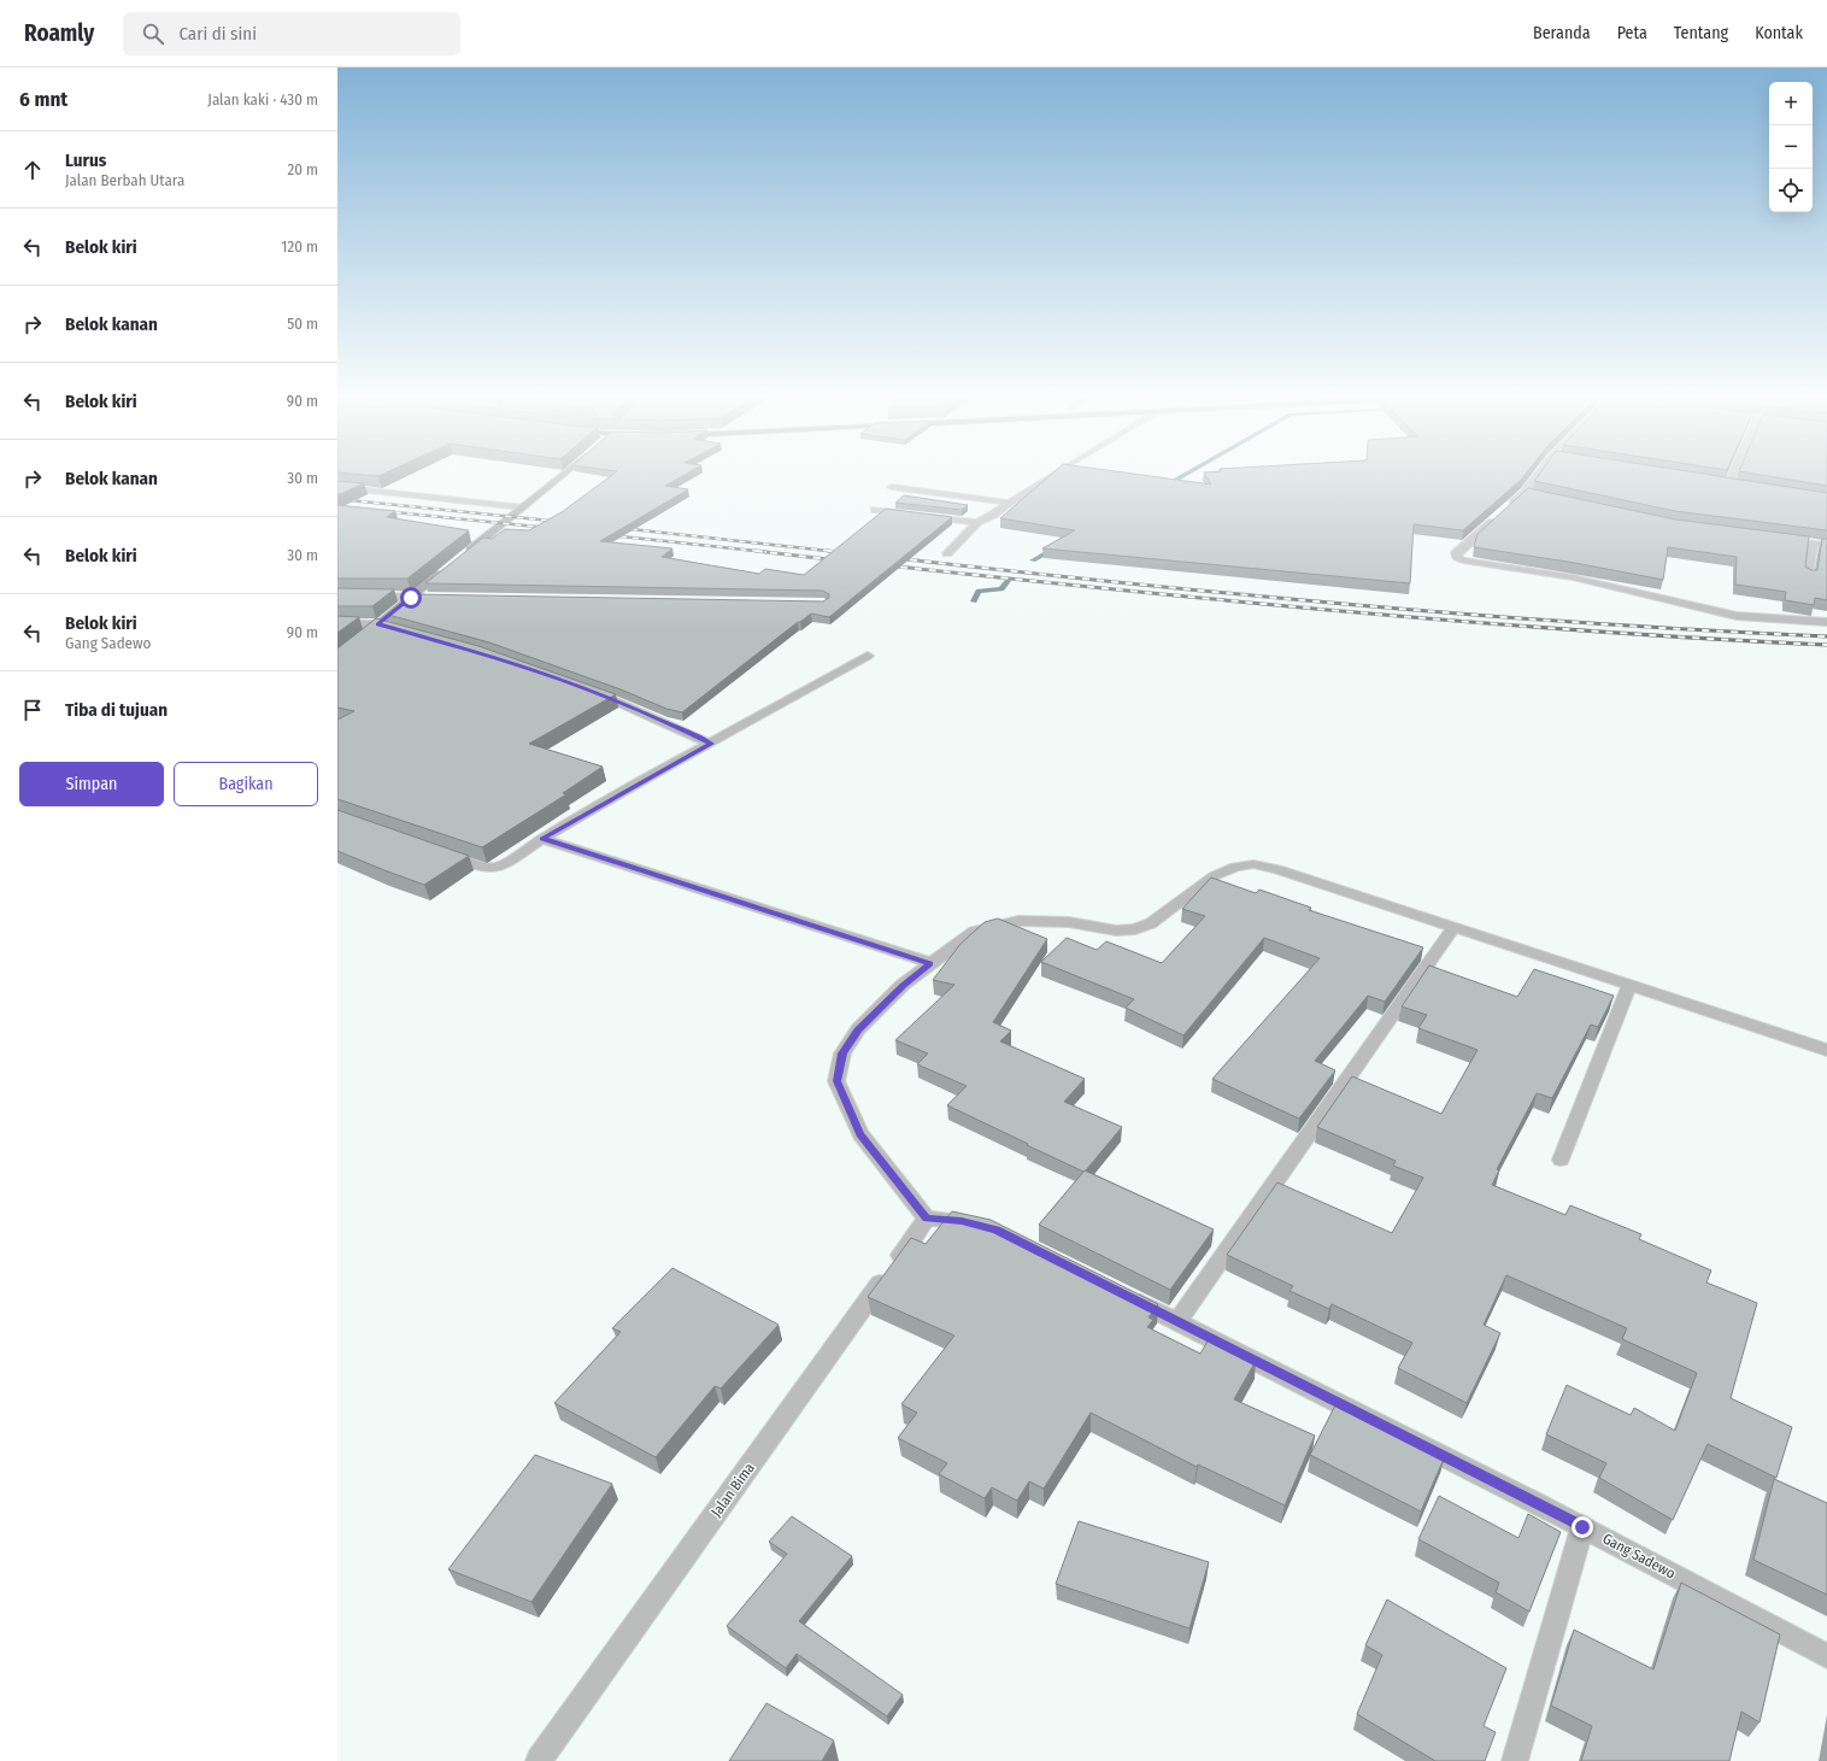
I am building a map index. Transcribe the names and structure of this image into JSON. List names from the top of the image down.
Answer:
{
  "streets": {
    "street": ["Jalan Bima", "Gang Sadewo"]
  },
  "page": {
    "header": "Roamly",
    "search": "Cari di sini",
    "nav": [
      "Beranda",
      "Peta",
      "Tentang",
      "Kontak"
    ],
    "heading": ["6 mnt", "Jalan kaki · 430 m"],
    "map_buttons": ["+", "−"],
    "list": [
      ["Lurus", "Jalan Berbah Utara", "20 m"],
      ["Belok kiri", "120 m"],
      ["Belok kanan", "50 m"],
      ["Belok kiri", "90 m"],
      ["Belok kanan", "30 m"],
      ["Belok kiri", "30 m"],
      ["Belok kiri", "Gang Sadewo", "90 m"],
      "Tiba di tujuan"
    ],
    "buttons": ["Simpan", "Bagikan"]
  }
}
